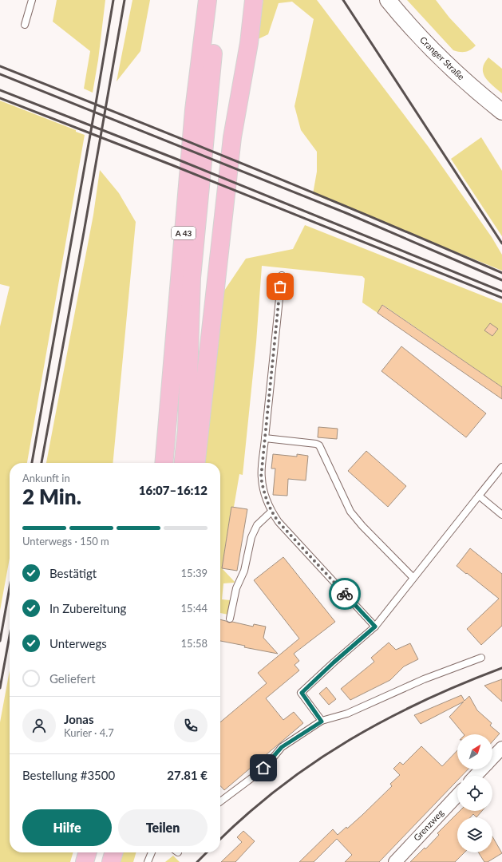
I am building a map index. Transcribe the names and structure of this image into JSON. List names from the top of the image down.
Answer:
{
  "streets": {
    "highway": ["A 43"],
    "street": ["Cranger Straße", "Grenzweg"]
  },
  "north": "top right",
  "page": {
    "heading": ["2 Min.", "Ankunft in", "16:07–16:12"],
    "panel": [
      "Jonas",
      "Kurier · 4.7",
      "Bestellung #3500",
      "27.81 €"
    ],
    "bar": "Unterwegs · 150 m",
    "list": [
      ["Bestätigt", "15:39"],
      ["In Zubereitung", "15:44"],
      ["Unterwegs", "15:58"],
      "Geliefert"
    ],
    "buttons": ["Hilfe", "Teilen"]
  }
}
